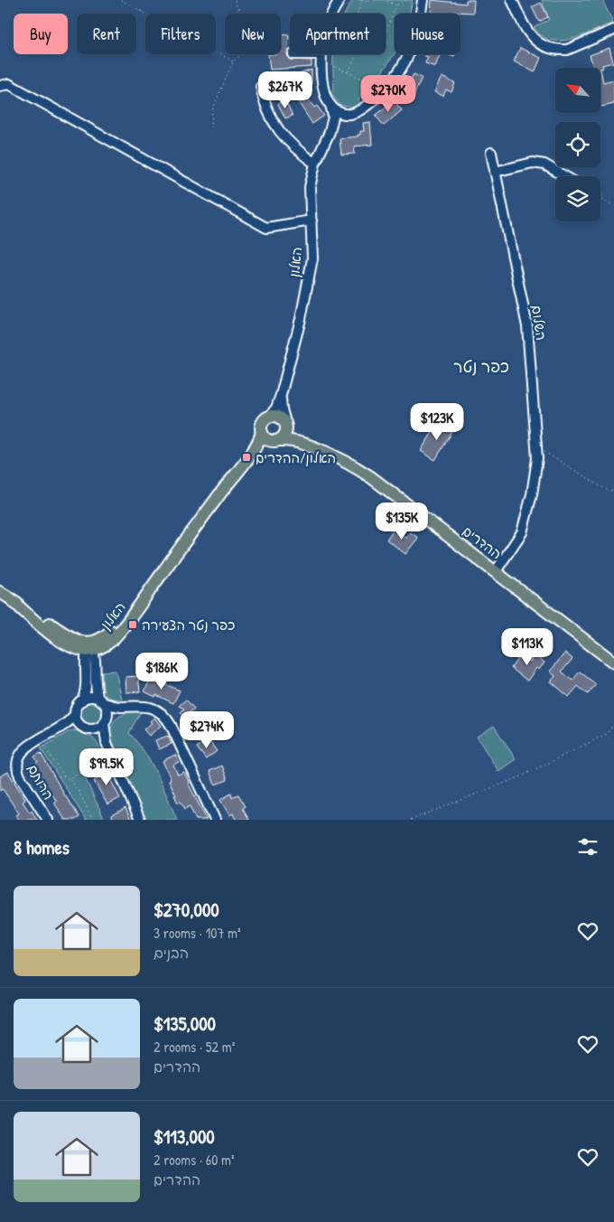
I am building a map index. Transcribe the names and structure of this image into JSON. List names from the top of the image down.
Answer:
{
  "streets": {
    "main road": ["האלון", "ההדרים"],
    "street": ["השלום", "הרותם"]
  },
  "crossings": [
    ["האלון", "ההדרים"],
    ["השלום", "ההדרים"]
  ],
  "districts": ["כפר נטר"],
  "places": {
    "transit": ["האלון/ההדרים", "כפר נטר הצעירה"]
  },
  "north": "top left",
  "page": {
    "chip": [
      "Buy",
      "Rent",
      "Filters",
      "New",
      "Apartment",
      "House"
    ],
    "price": [
      "$267K",
      "$270K",
      "$123K",
      "$135K",
      "$113K",
      "$186K",
      "$274K",
      "$99.5K"
    ],
    "heading": "8 homes",
    "list": [
      {
        "name": "$270,000",
        "note": "3 rooms · 107 m² · הבנים"
      },
      {
        "name": "$135,000",
        "note": "2 rooms · 52 m² · ההדרים"
      },
      {
        "name": "$113,000",
        "note": "2 rooms · 60 m² · ההדרים"
      }
    ]
  }
}
